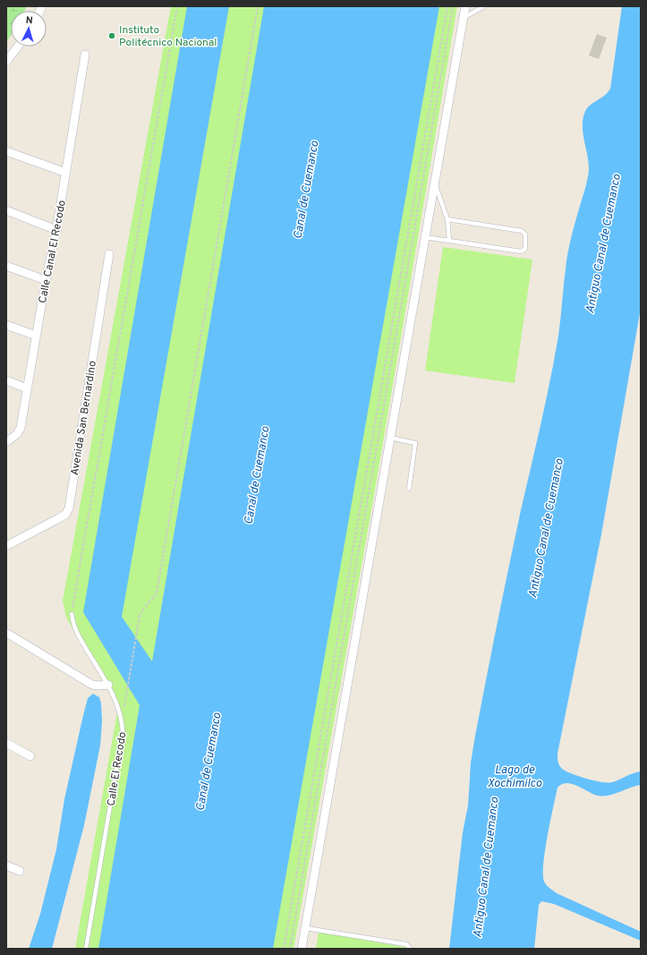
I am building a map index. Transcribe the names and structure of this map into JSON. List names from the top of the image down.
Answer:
{
  "streets": {
    "street": ["Calle Canal El Recodo", "Avenida San Bernardino"],
    "lane": ["Calle El Recodo"]
  },
  "water": ["Canal de Cuemanco", "Antiguo Canal de Cuemanco", "Lago de Xochimilco"],
  "places": ["Instituto Politécnico Nacional"],
  "north": "top"
}
